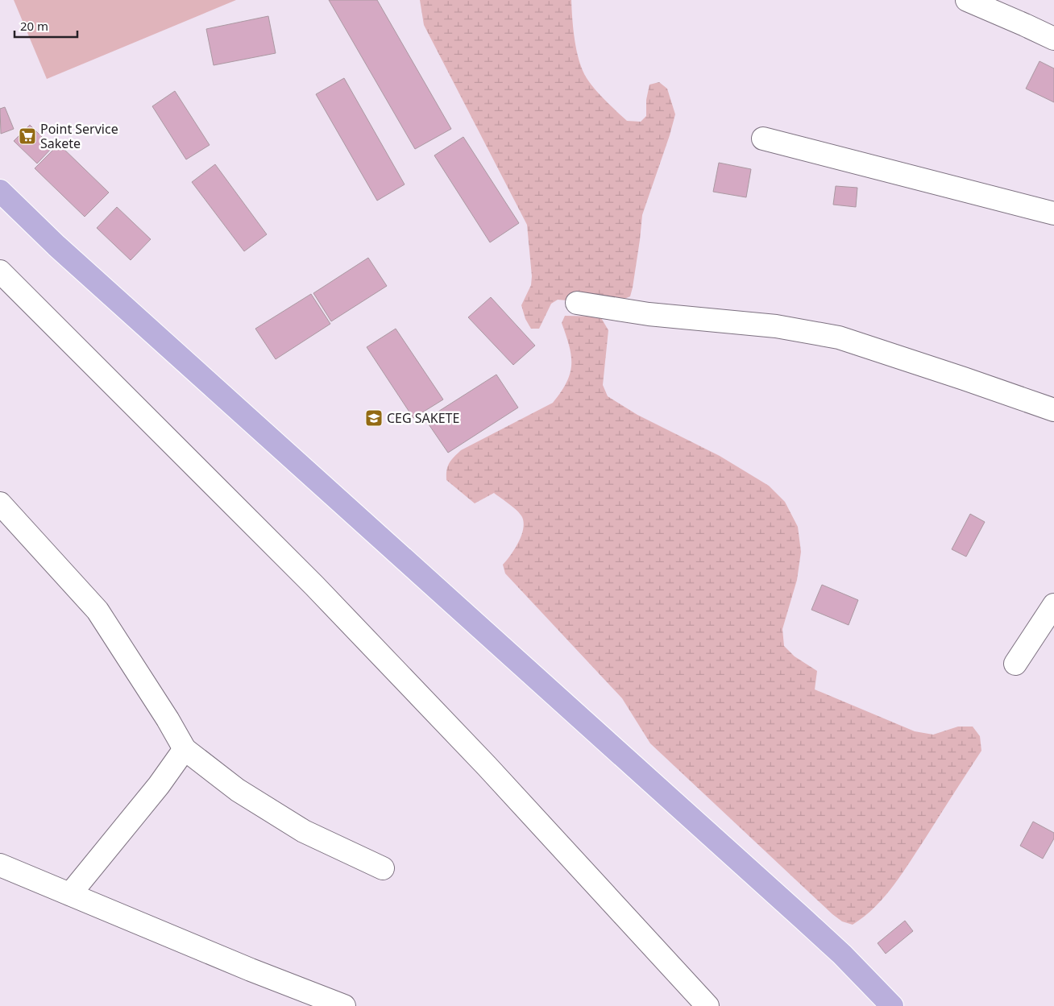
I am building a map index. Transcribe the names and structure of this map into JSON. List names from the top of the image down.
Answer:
{
  "places": {
    "supermarket": ["Point Service Sakete"],
    "school or university": ["CEG SAKETE"]
  },
  "scale_bar": "20 m"
}
